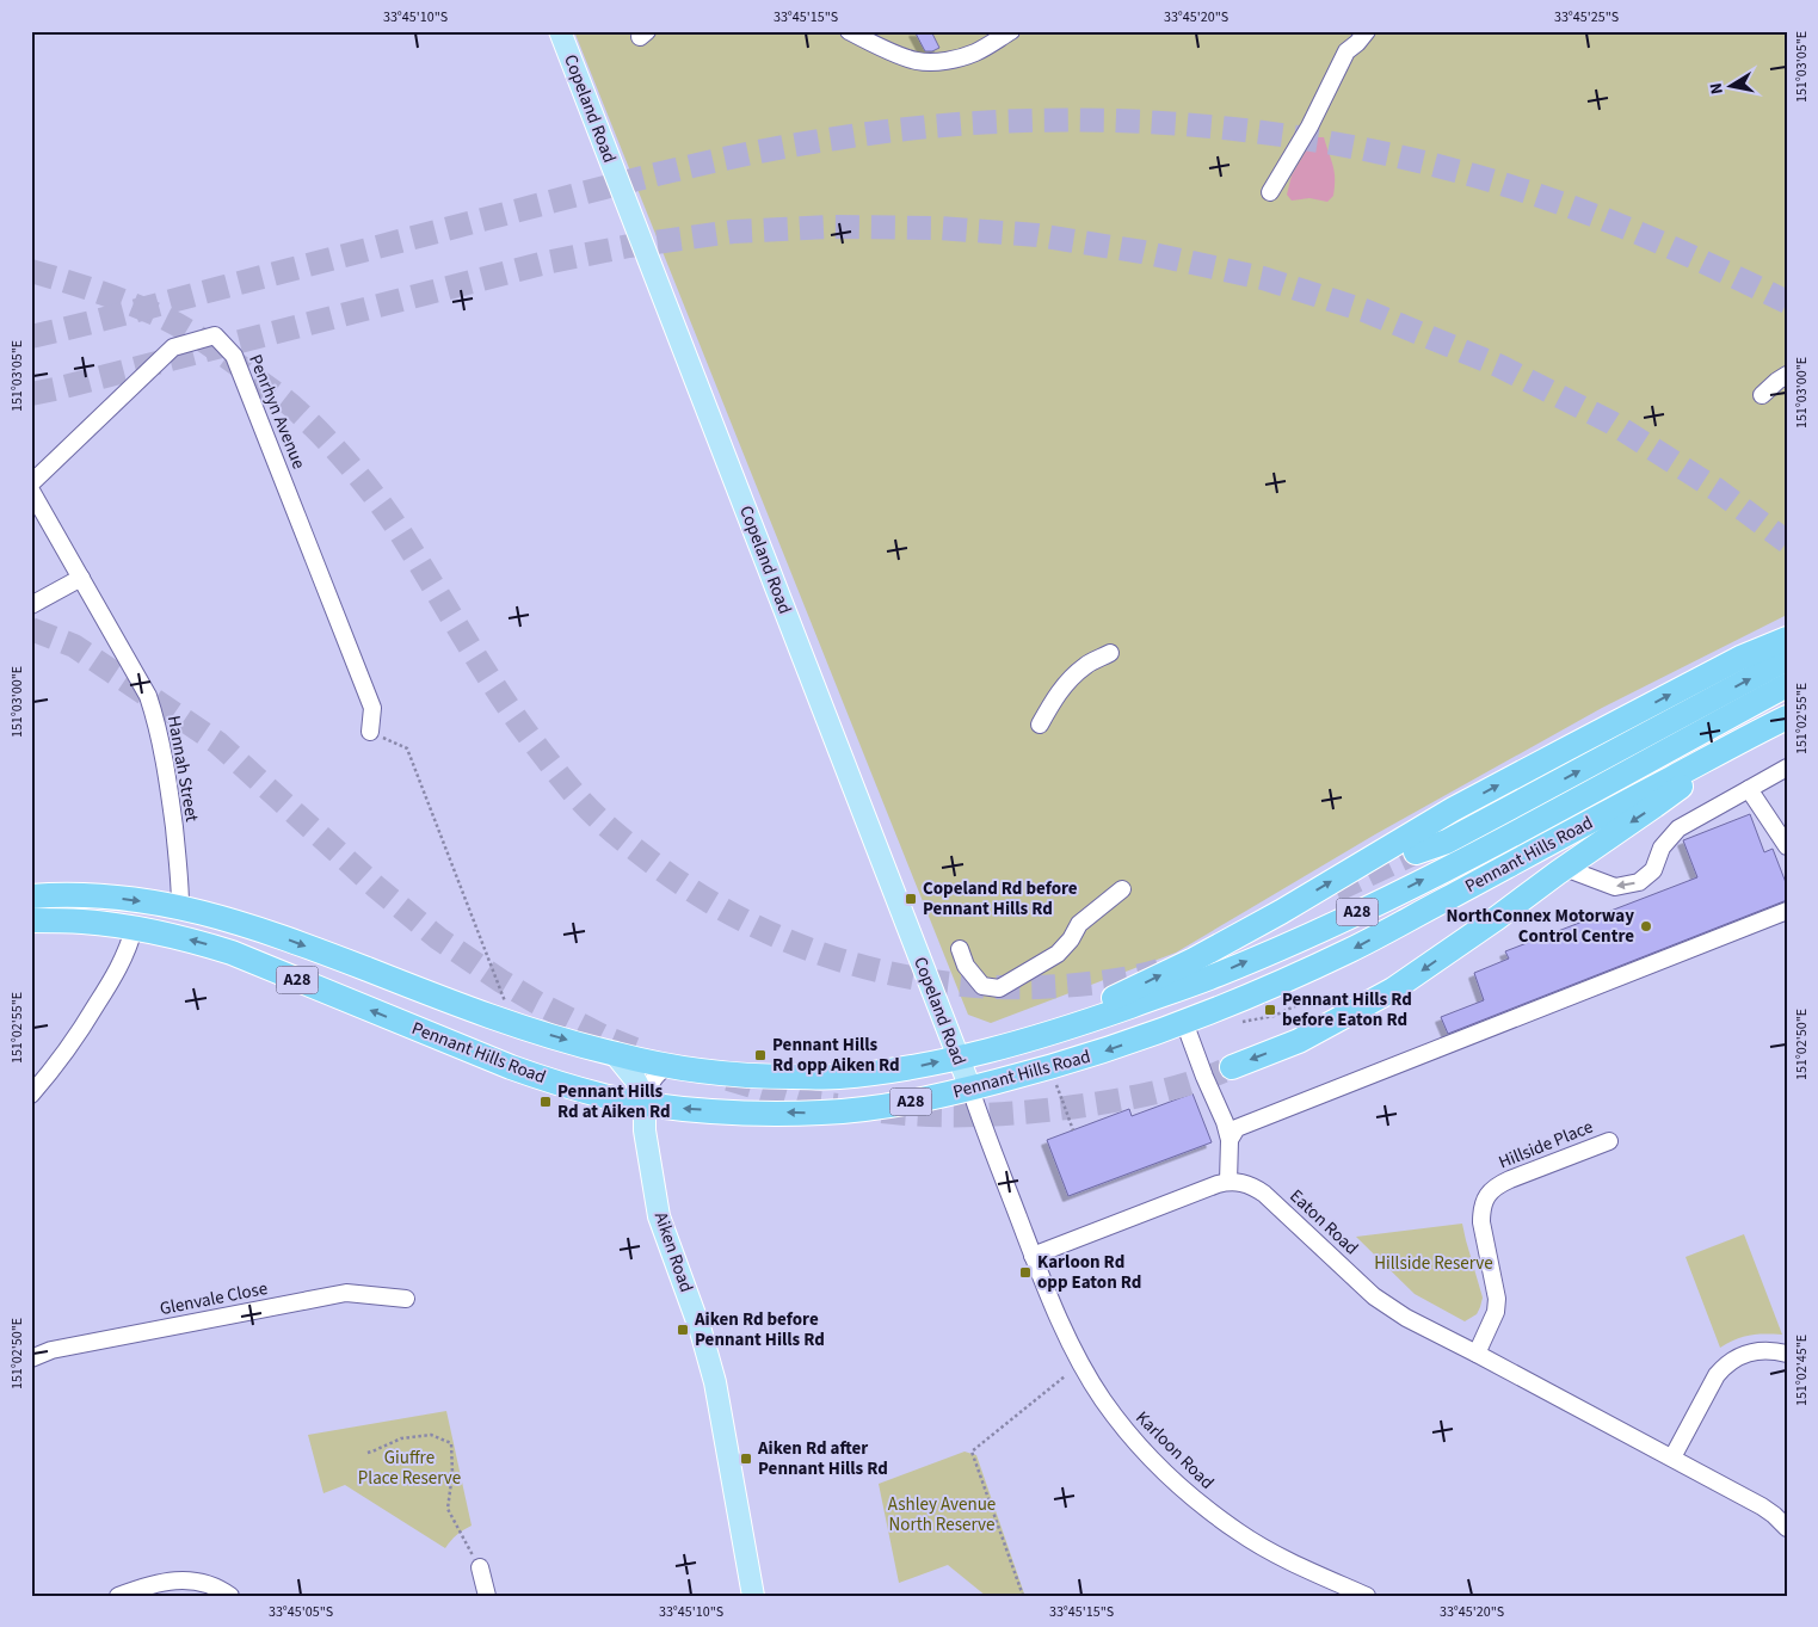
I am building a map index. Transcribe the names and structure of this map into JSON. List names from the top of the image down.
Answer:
{
  "streets": {
    "highway": ["Pennant Hills Road", "A28"],
    "main road": ["Copeland Road", "Aiken Road"],
    "street": [
      "Penrhyn Avenue",
      "Hannah Street",
      "Hillside Place",
      "Eaton Road",
      "Glenvale Close",
      "Karloon Road"
    ]
  },
  "crossings": [
    ["Copeland Road", "Pennant Hills Road"],
    ["Hannah Street", "Pennant Hills Road"],
    ["Pennant Hills Road", "Aiken Road"],
    ["Hillside Place", "Eaton Road"]
  ],
  "parks": ["Hillside Reserve", "Giuffre Place Reserve", "Ashley Avenue North Reserve"],
  "places": {
    "transit": [
      "Copeland Rd before Pennant Hills Rd",
      "Pennant Hills Rd before Eaton Rd",
      "Pennant Hills Rd opp Aiken Rd",
      "Pennant Hills Rd at Aiken Rd",
      "Karloon Rd opp Eaton Rd",
      "Aiken Rd before Pennant Hills Rd",
      "Aiken Rd after Pennant Hills Rd"
    ],
    "other": ["NorthConnex Motorway Control Centre"]
  },
  "north": "left",
  "coordinates": [
    "33°45'10\"S",
    "33°45'15\"S",
    "33°45'20\"S",
    "33°45'25\"S",
    "151°03'05\"E",
    "151°03'00\"E",
    "151°02'55\"E",
    "151°02'50\"E",
    "151°02'45\"E",
    "33°45'05\"S"
  ]
}
